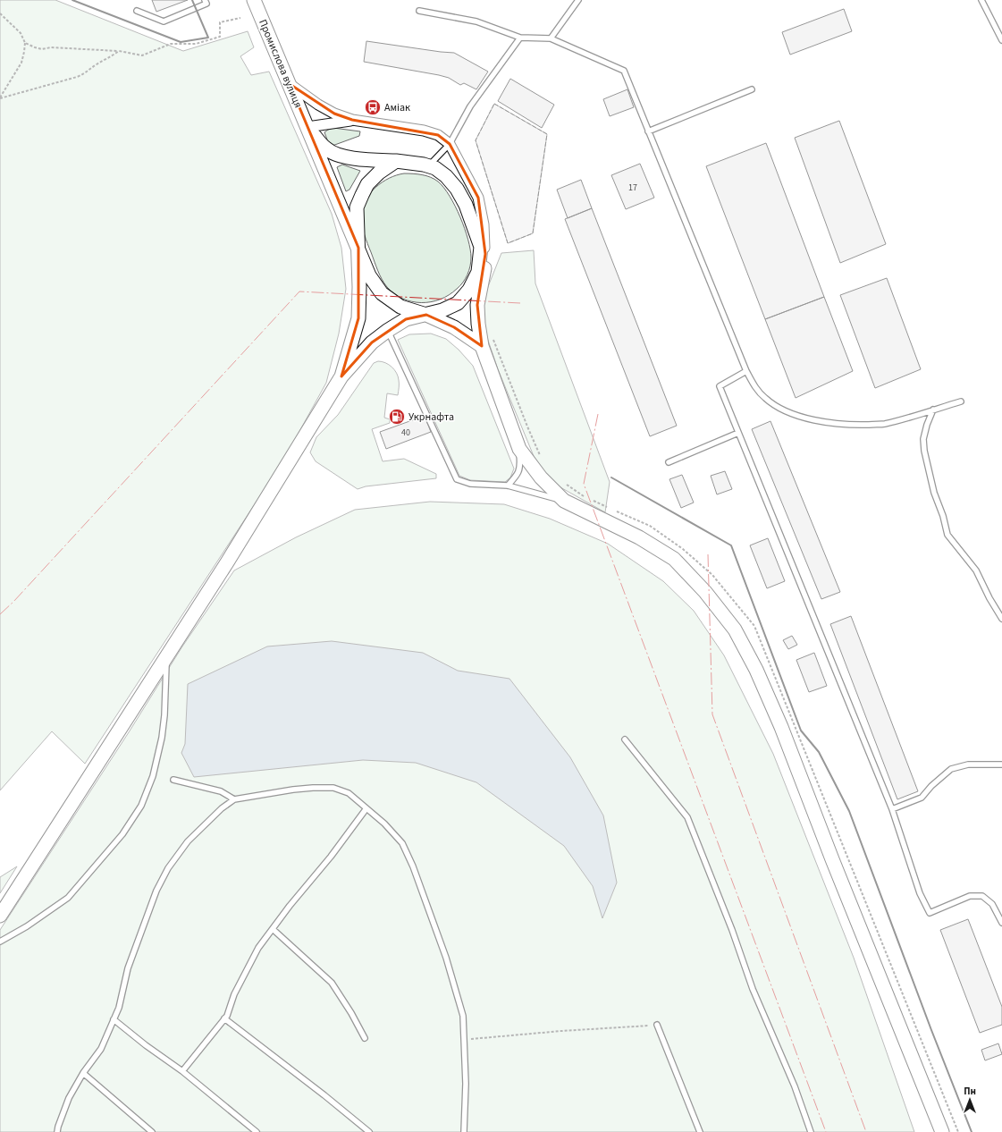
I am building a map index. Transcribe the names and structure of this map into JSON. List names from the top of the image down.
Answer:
{
  "streets": {
    "main road": ["Промислова вулиця"]
  },
  "places": {
    "bus stop": ["Аміак"],
    "fuel station": ["Укрнафта"]
  },
  "house_numbers": ["17", "40"],
  "north": "top"
}
